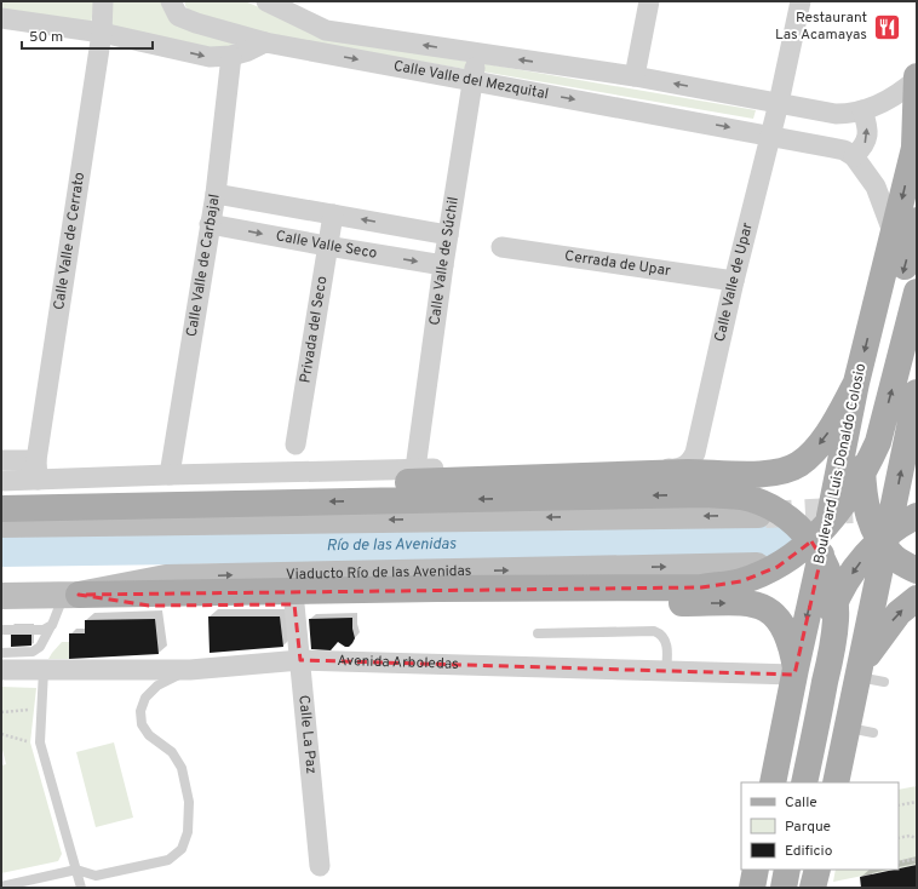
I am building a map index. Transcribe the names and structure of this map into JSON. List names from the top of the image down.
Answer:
{
  "streets": {
    "main road": ["Boulevard Luis Donaldo Colosio", "Viaducto Río de las Avenidas"],
    "street": [
      "Calle Valle del Mezquital",
      "Calle Valle de Cerrato",
      "Calle Valle Seco",
      "Calle Valle de Súchil",
      "Cerrada de Upar",
      "Calle Valle de Carbajal",
      "Calle Valle de Upar",
      "Privada del Seco",
      "Avenida Arboledas",
      "Calle La Paz"
    ]
  },
  "crossings": [
    ["Calle Valle del Mezquital", "Calle Valle de Súchil"],
    ["Calle Valle del Mezquital", "Calle Valle de Upar"],
    ["Calle Valle del Mezquital", "Boulevard Luis Donaldo Colosio"],
    ["Calle Valle Seco", "Calle Valle de Súchil"],
    ["Calle Valle Seco", "Calle Valle de Carbajal"],
    ["Calle Valle Seco", "Privada del Seco"],
    ["Calle Valle de Súchil", "Calle Valle de Upar"],
    ["Cerrada de Upar", "Calle Valle de Upar"],
    ["Boulevard Luis Donaldo Colosio", "Avenida Arboledas"],
    ["Avenida Arboledas", "Calle La Paz"]
  ],
  "water": ["Río de las Avenidas"],
  "places": {
    "restaurant": ["Restaurant Las Acamayas"]
  },
  "legend": ["Calle", "Parque", "Edificio"],
  "scale_bar": "50 m"
}
